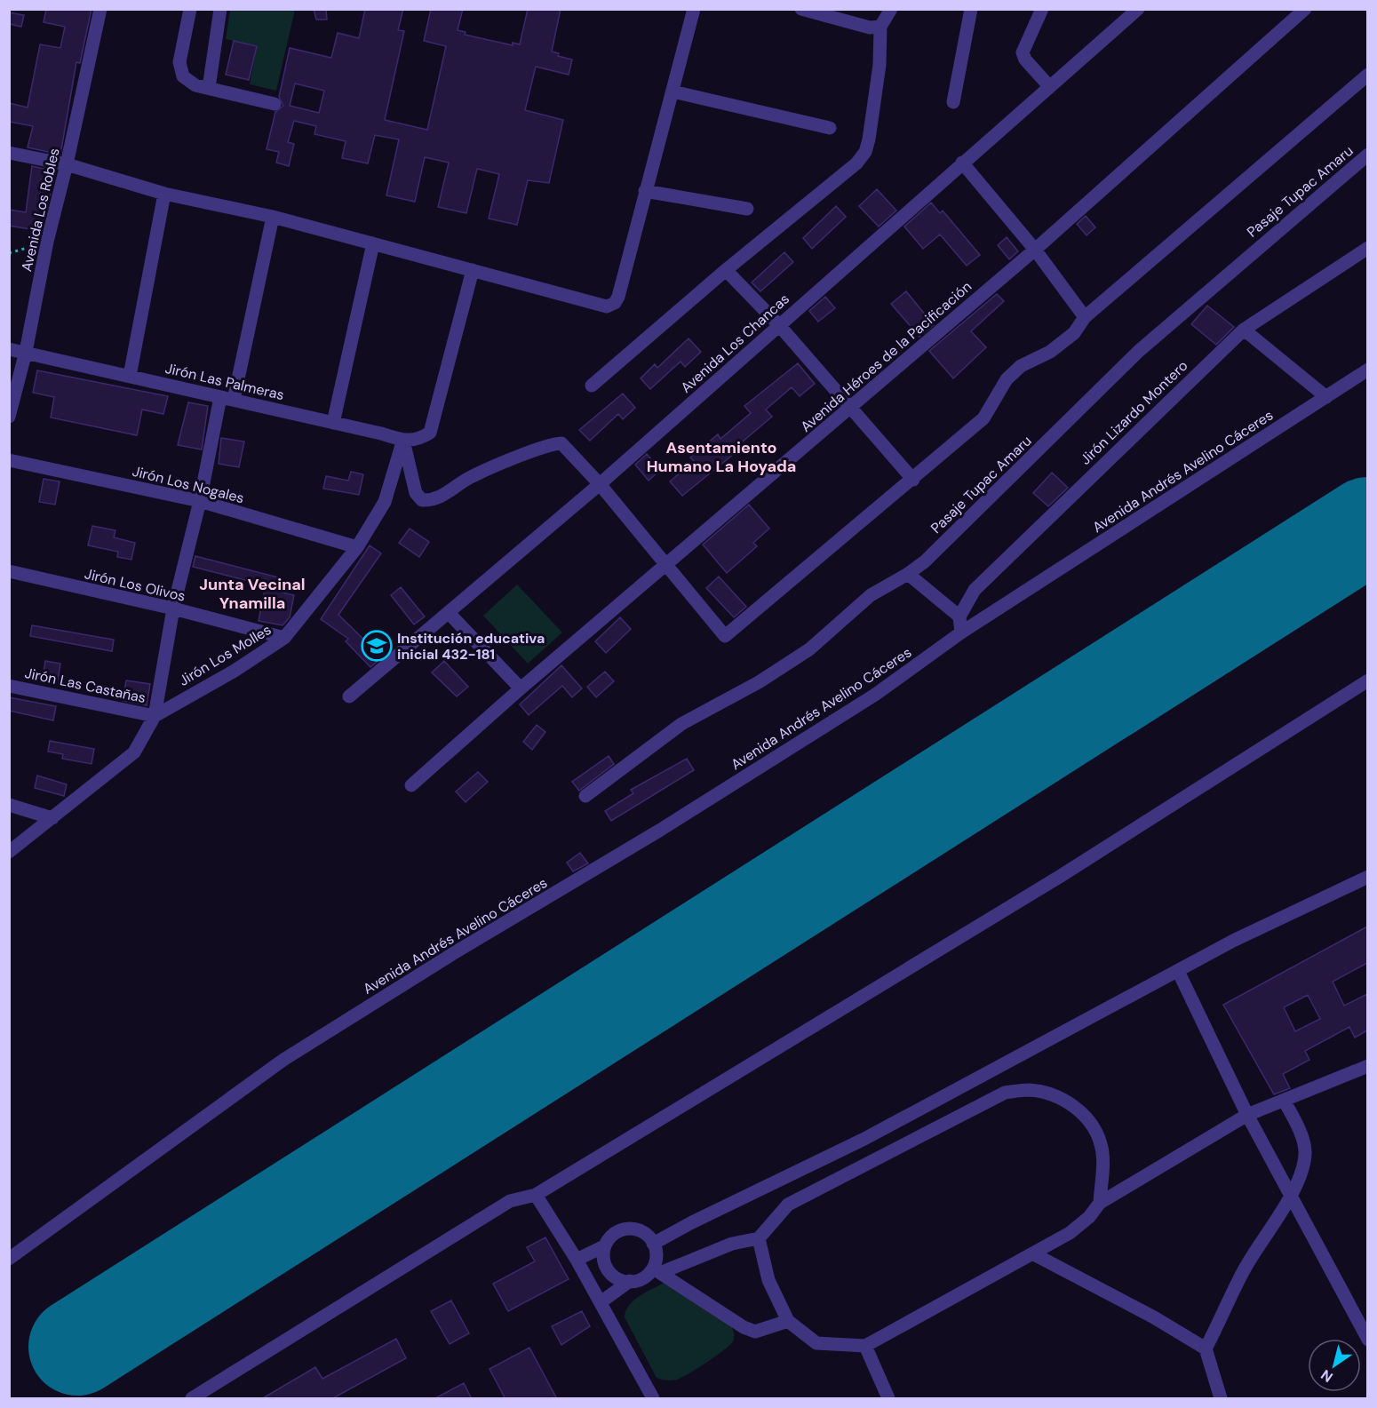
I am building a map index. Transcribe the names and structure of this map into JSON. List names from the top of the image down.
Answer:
{
  "streets": {
    "street": [
      "Pasaje Tupac Amaru",
      "Avenida Los Robles",
      "Avenida Los Chancas",
      "Avenida Héroes de la Pacificación",
      "Jirón Las Palmeras",
      "Jirón Lizardo Montero",
      "Avenida Andrés Avelino Cáceres",
      "Jirón Los Nogales",
      "Jirón Los Olivos",
      "Jirón Los Molles",
      "Jirón Las Castañas"
    ]
  },
  "crossings": [
    ["Avenida Los Robles", "Jirón Las Palmeras"],
    ["Jirón Las Palmeras", "Jirón Los Molles"],
    ["Jirón Los Nogales", "Jirón Los Molles"],
    ["Jirón Los Olivos", "Jirón Los Molles"],
    ["Jirón Los Molles", "Jirón Las Castañas"]
  ],
  "districts": ["Asentamiento Humano La Hoyada", "Junta Vecinal Ynamilla"],
  "places": {
    "school or university": ["Institución educativa inicial 432-181"]
  },
  "north": "bottom left"
}
